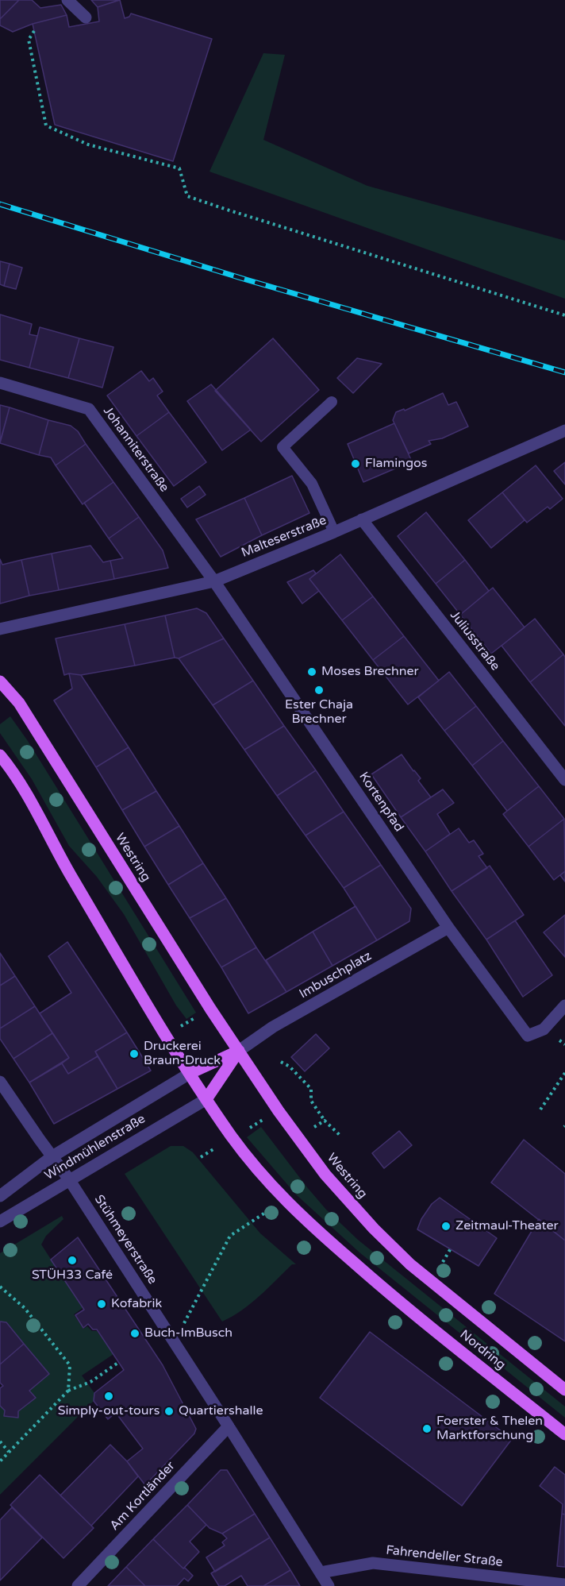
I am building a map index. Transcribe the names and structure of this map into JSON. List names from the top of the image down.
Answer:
{
  "streets": {
    "main road": ["Westring", "Nordring"],
    "street": [
      "Johanniterstraße",
      "Malteserstraße",
      "Juliusstraße",
      "Kortenpfad",
      "Imbuschplatz",
      "Windmühlenstraße",
      "Stühmeyerstraße",
      "Am Kortländer",
      "Fahrendeller Straße"
    ]
  },
  "crossings": [
    ["Johanniterstraße", "Malteserstraße"],
    ["Johanniterstraße", "Kortenpfad"],
    ["Malteserstraße", "Juliusstraße"],
    ["Malteserstraße", "Kortenpfad"],
    ["Kortenpfad", "Imbuschplatz"],
    ["Westring", "Imbuschplatz"],
    ["Westring", "Nordring"],
    ["Windmühlenstraße", "Stühmeyerstraße"],
    ["Stühmeyerstraße", "Am Kortländer"],
    ["Stühmeyerstraße", "Fahrendeller Straße"]
  ],
  "places": [
    "Flamingos",
    "Moses Brechner",
    "Ester Chaja Brechner",
    "Druckerei Braun-Druck",
    "Zeitmaul-Theater",
    "STÜH33 Café",
    "Kofabrik",
    "Buch-ImBusch",
    "Simply-out-tours",
    "Quartiershalle",
    "Foerster & Thelen Marktforschung"
  ]
}
